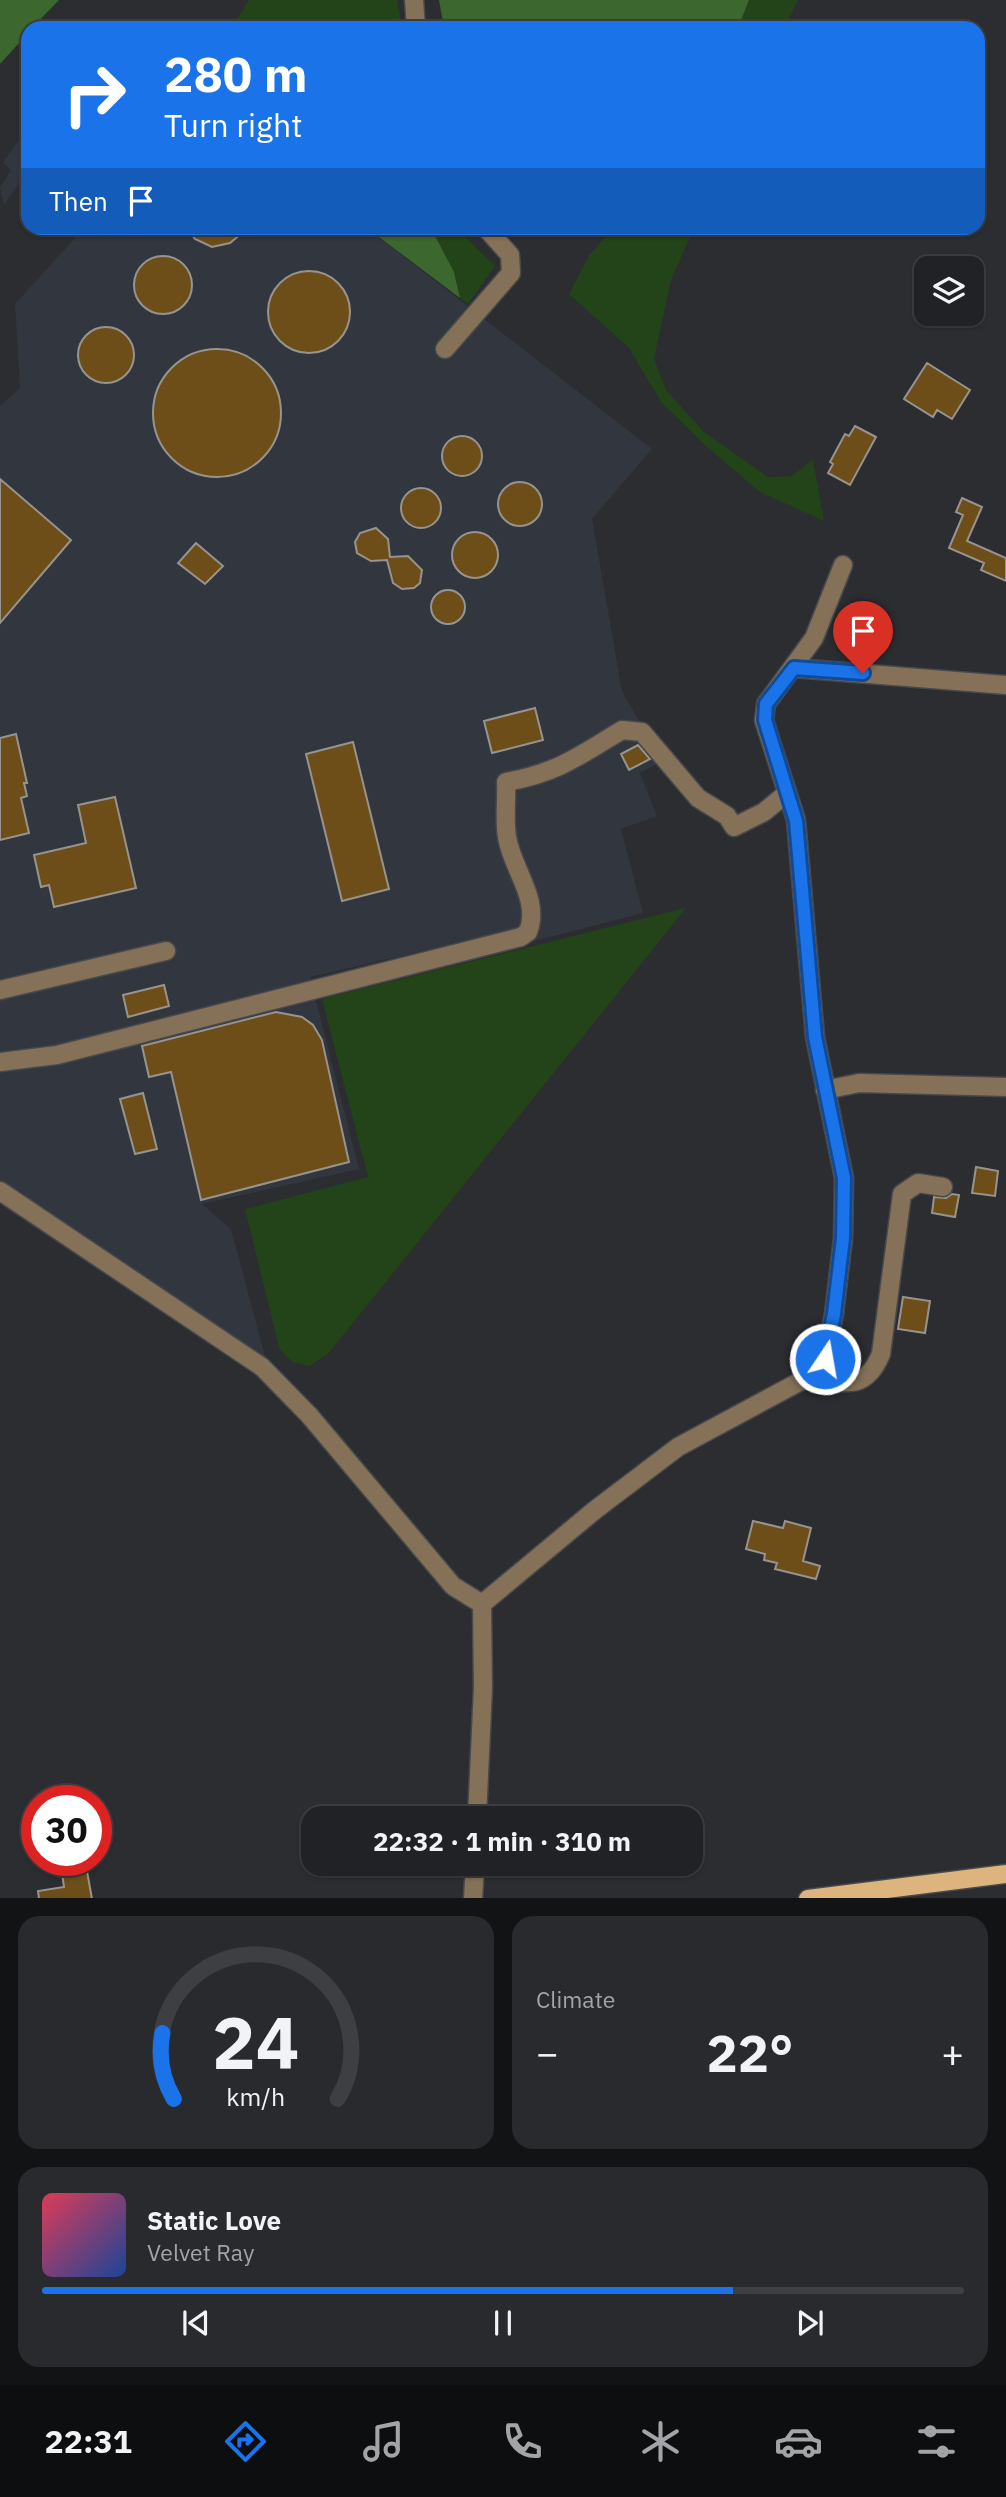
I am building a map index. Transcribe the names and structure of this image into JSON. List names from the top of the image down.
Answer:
{
  "page": {
    "turn": ["280 m", "Turn right"],
    "then": "Then",
    "limit": "30",
    "trip": "22:32 · 1 min · 310 m",
    "tile": "Climate",
    "heat": ["−", "22°", "+"],
    "song": ["Static Love", "Velvet Ray"],
    "tabs": "22:31",
    "gauge": ["24", "km/h"]
  }
}
